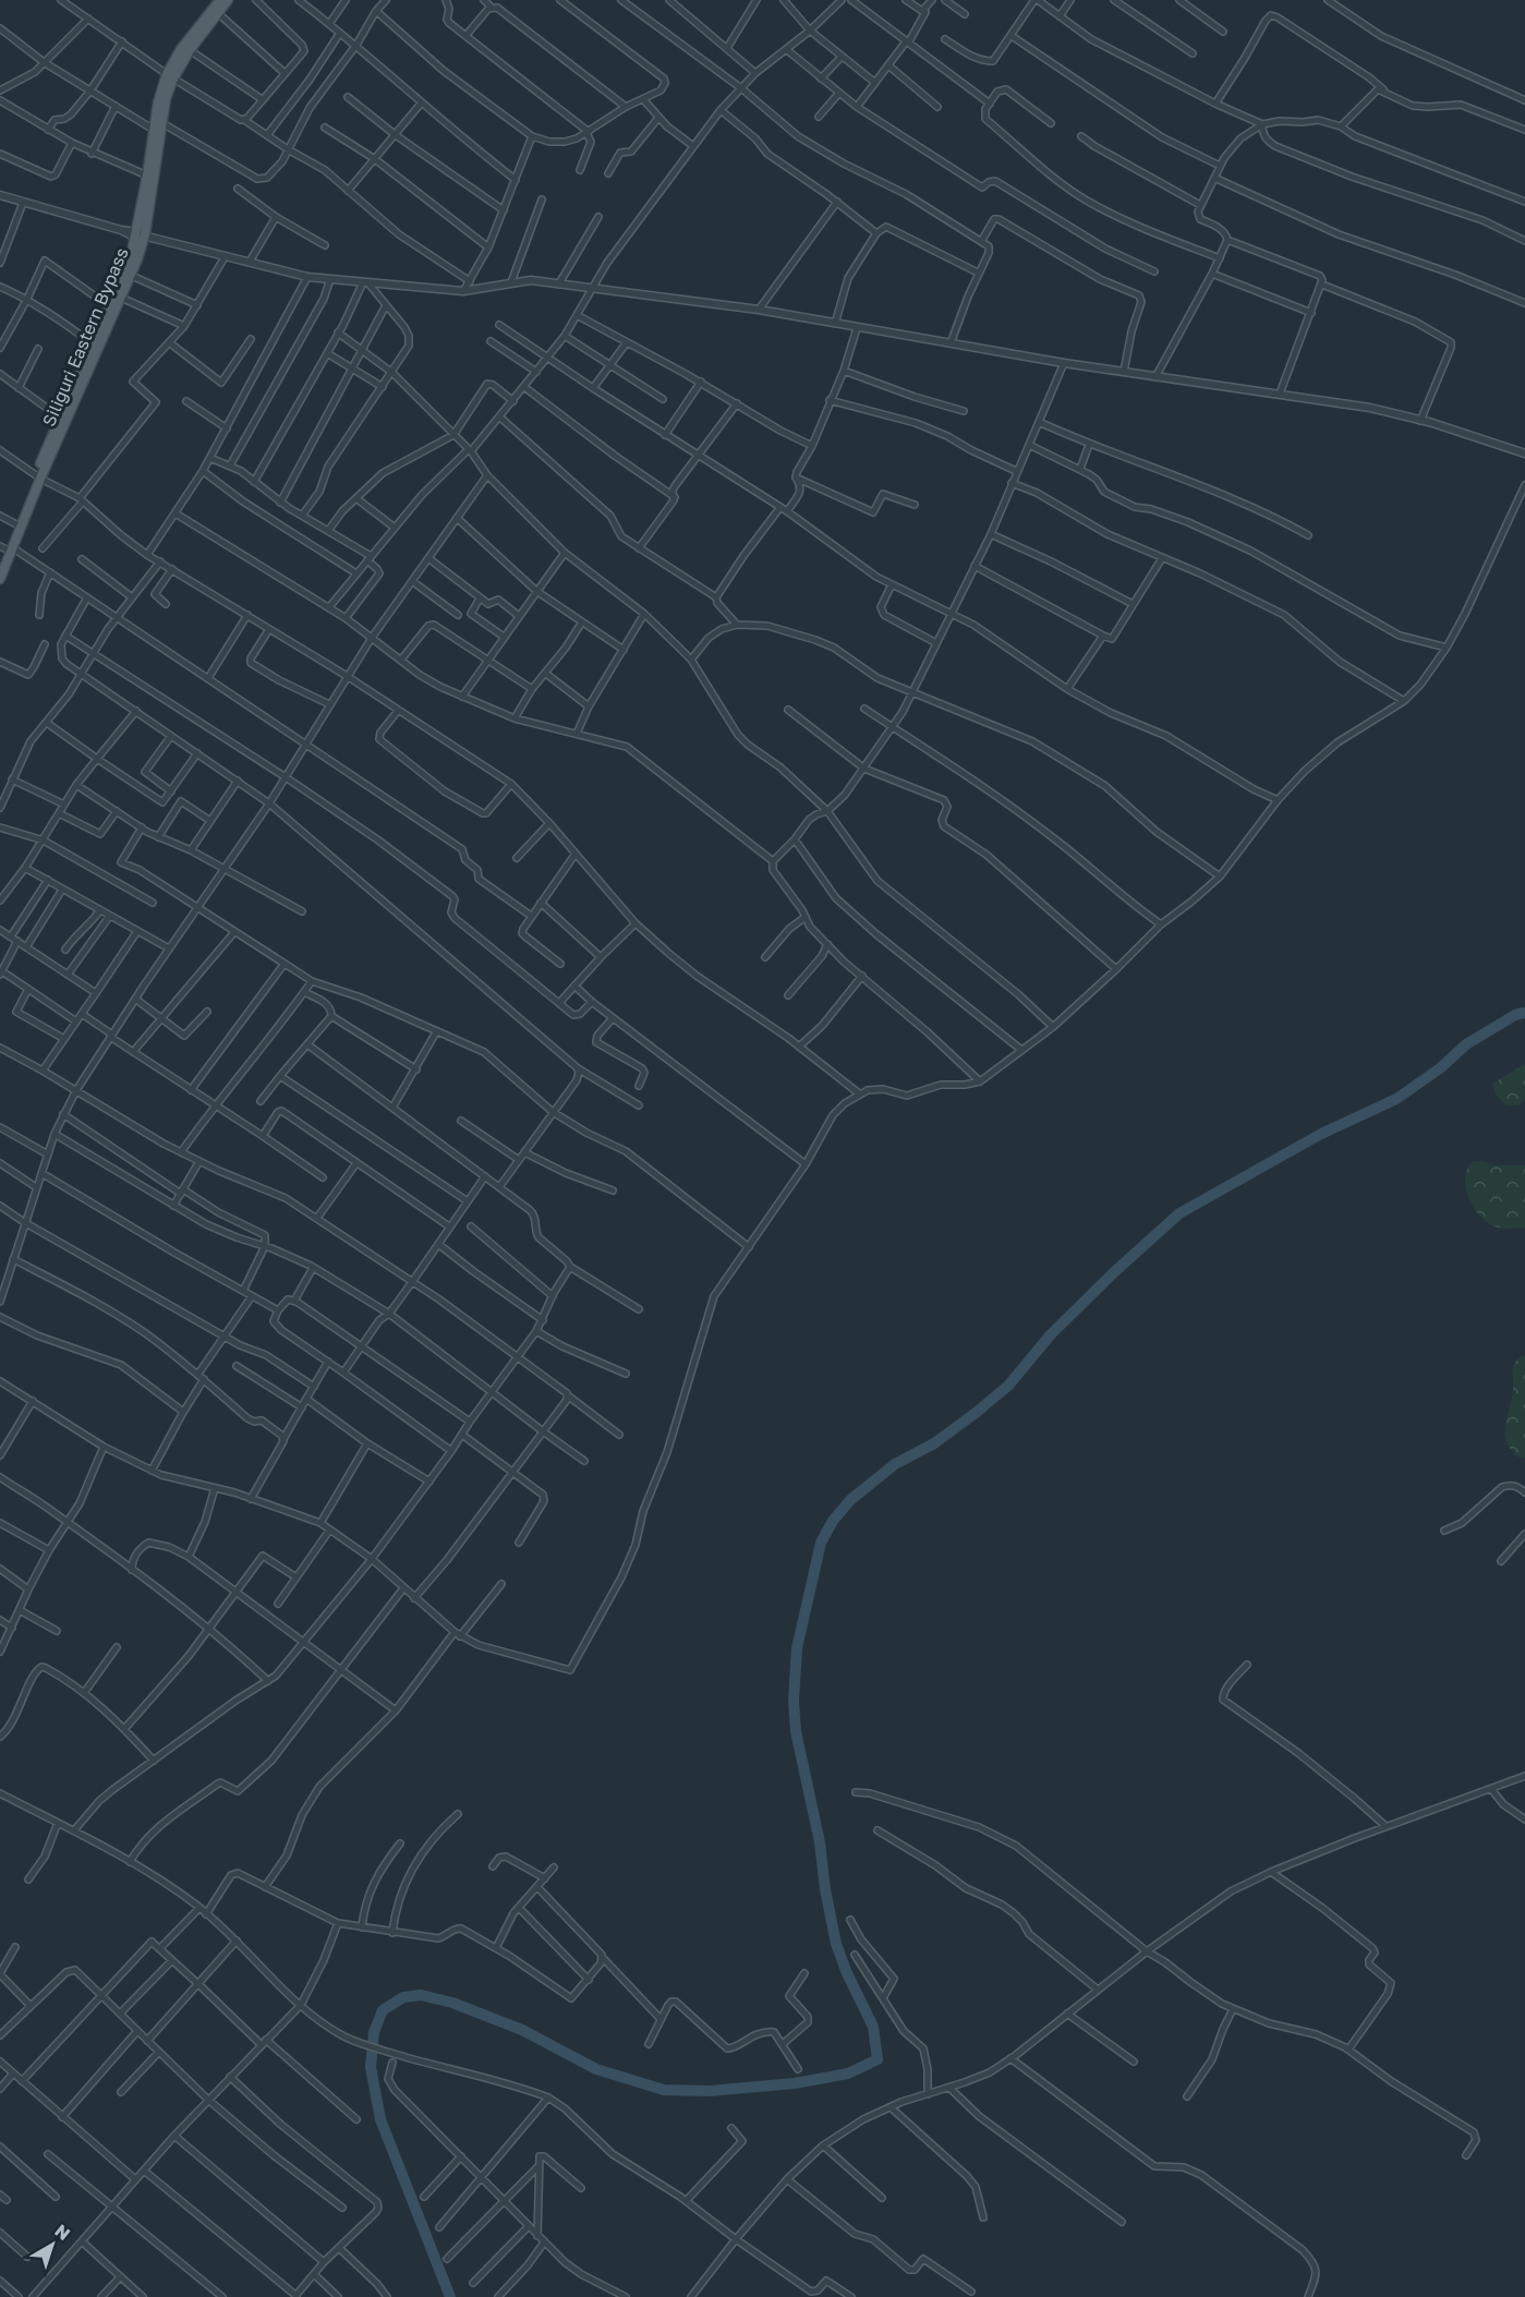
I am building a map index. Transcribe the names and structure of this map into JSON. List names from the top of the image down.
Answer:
{
  "streets": {
    "main road": ["Siliguri Eastern Bypass"]
  },
  "north": "top right"
}
